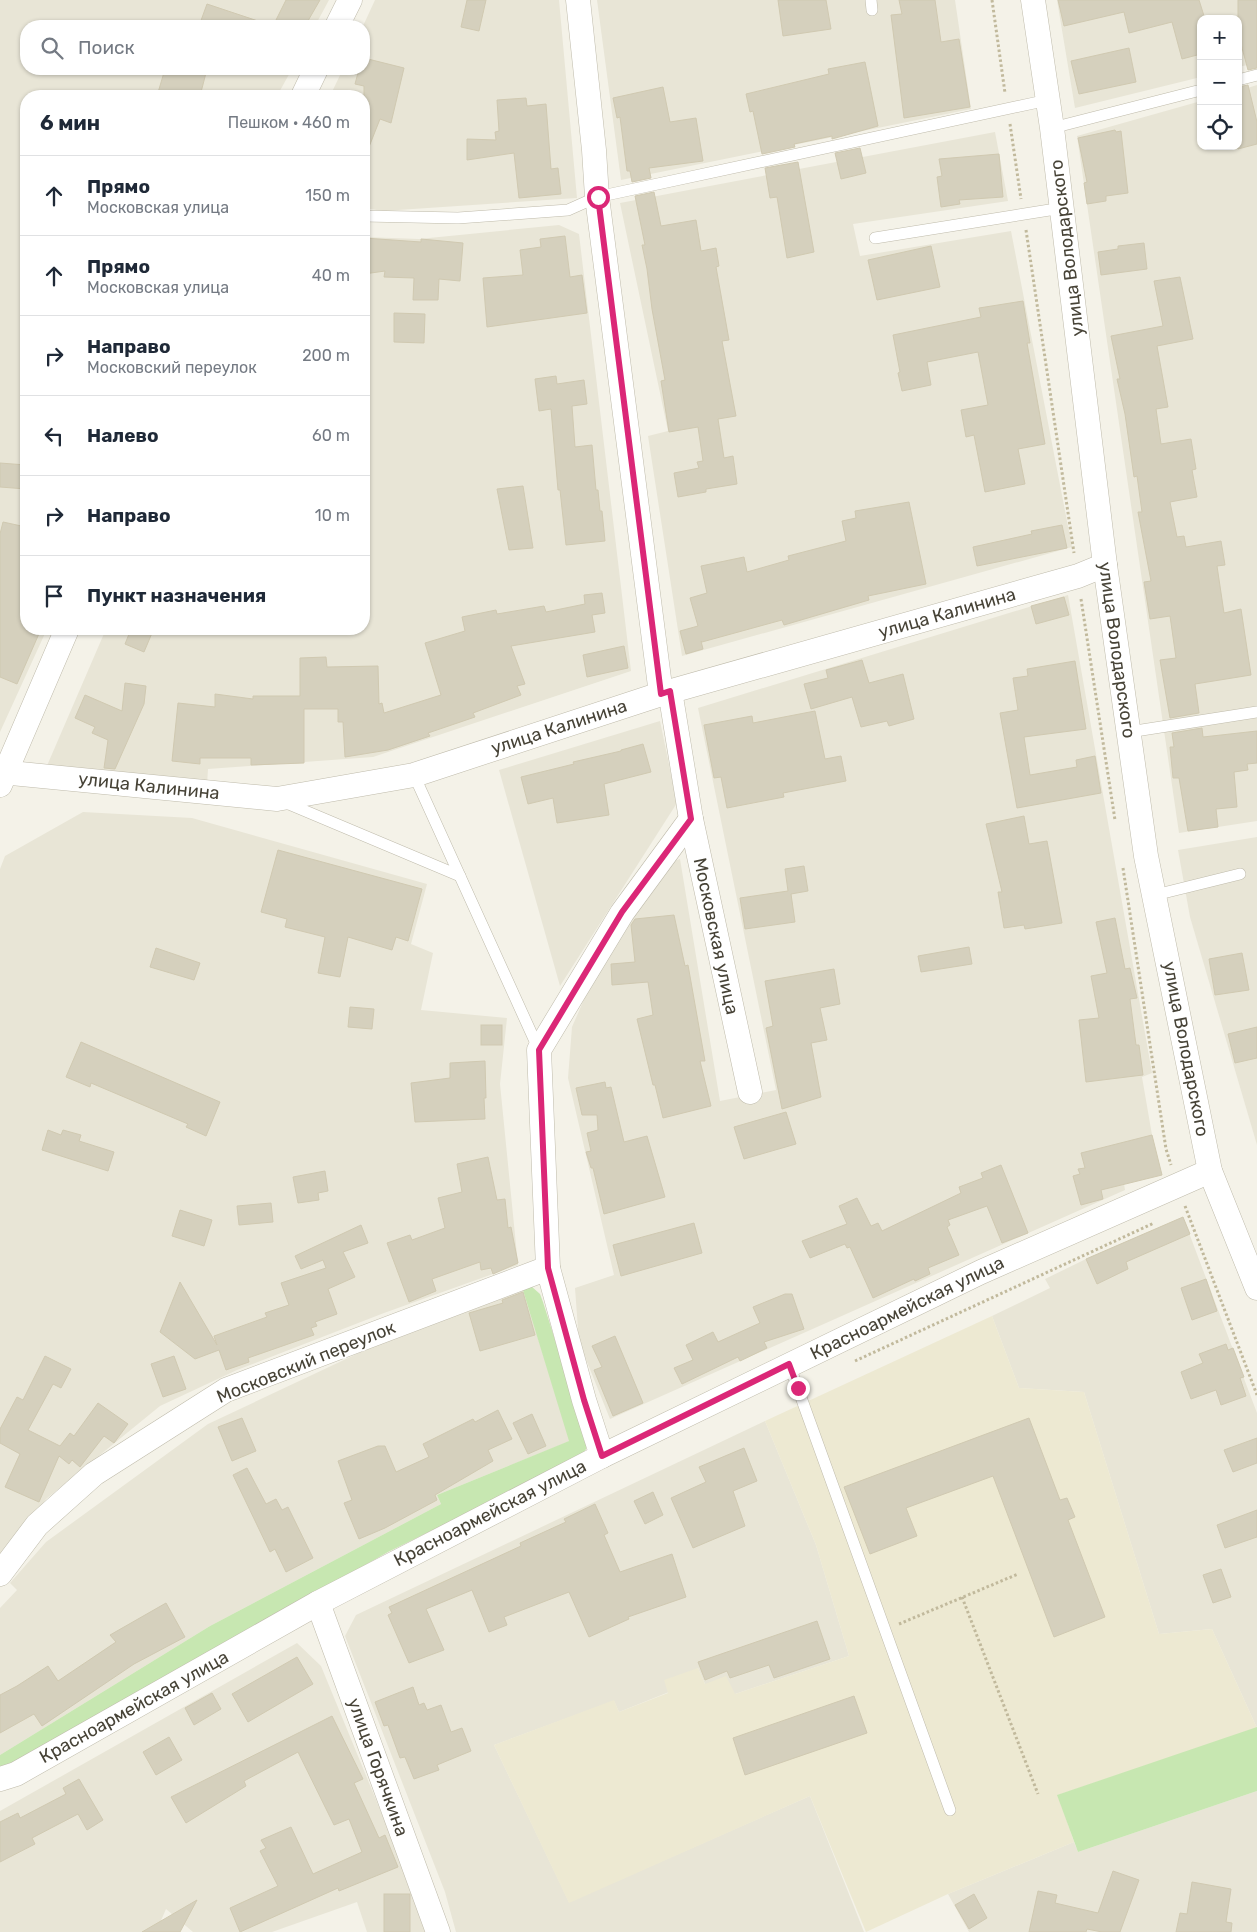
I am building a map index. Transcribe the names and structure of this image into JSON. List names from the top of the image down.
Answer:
{
  "streets": {
    "street": [
      "улица Володарского",
      "улица Калинина",
      "Московская улица",
      "Красноармейская улица",
      "Московский переулок",
      "улица Горячкина"
    ]
  },
  "crossings": [
    ["улица Володарского", "улица Калинина"],
    ["улица Володарского", "Красноармейская улица"],
    ["улица Калинина", "Московская улица"],
    ["Красноармейская улица", "улица Горячкина"]
  ],
  "page": {
    "map_buttons": ["+", "−"],
    "search": "Поиск",
    "heading": ["6 мин", "Пешком · 460 m"],
    "list": [
      ["Прямо", "Московская улица", "150 m"],
      ["Прямо", "Московская улица", "40 m"],
      ["Направо", "Московский переулок", "200 m"],
      ["Налево", "60 m"],
      ["Направо", "10 m"],
      "Пункт назначения"
    ]
  }
}
